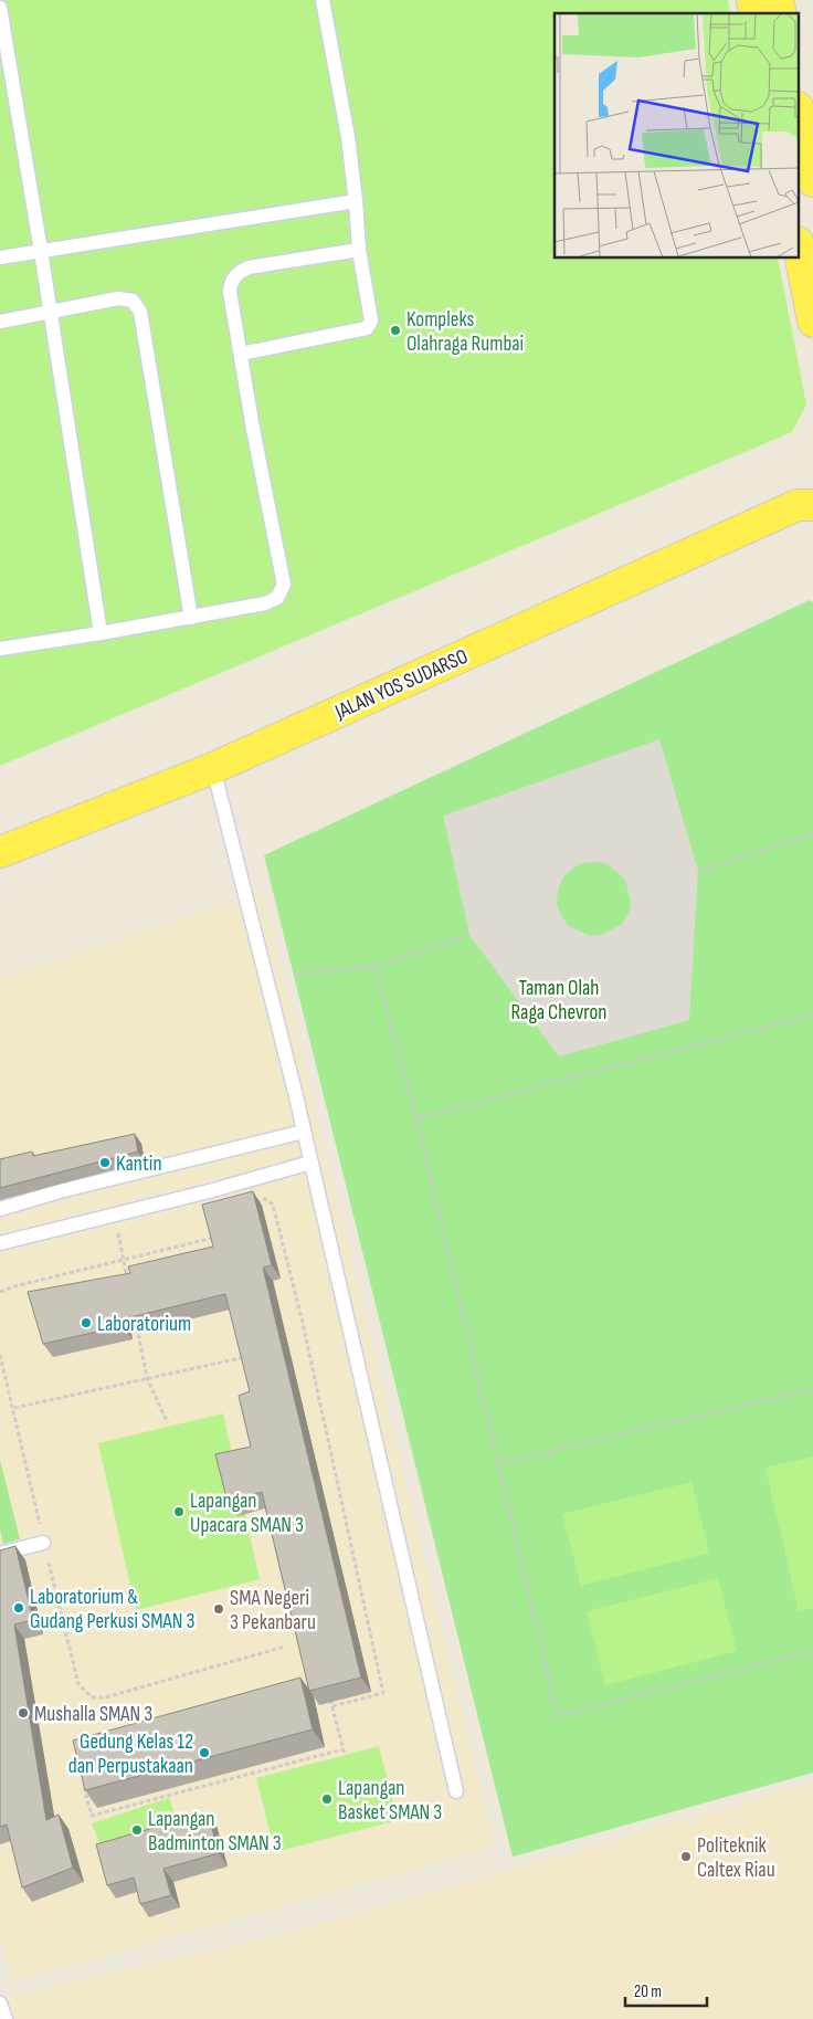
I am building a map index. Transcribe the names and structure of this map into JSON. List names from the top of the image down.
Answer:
{
  "streets": {
    "main road": ["JALAN YOS SUDARSO"]
  },
  "parks": ["Taman Olah Raga Chevron"],
  "places": [
    "Kompleks Olahraga Rumbai",
    "Kantin",
    "Laboratorium",
    "Lapangan Upacara SMAN 3",
    "Laboratorium & Gudang Perkusi SMAN 3",
    "SMA Negeri 3 Pekanbaru",
    "Mushalla SMAN 3",
    "Gedung Kelas 12 dan Perpustakaan",
    "Lapangan Basket SMAN 3",
    "Lapangan Badminton SMAN 3",
    "Politeknik Caltex Riau"
  ],
  "scale_bar": "20 m"
}
